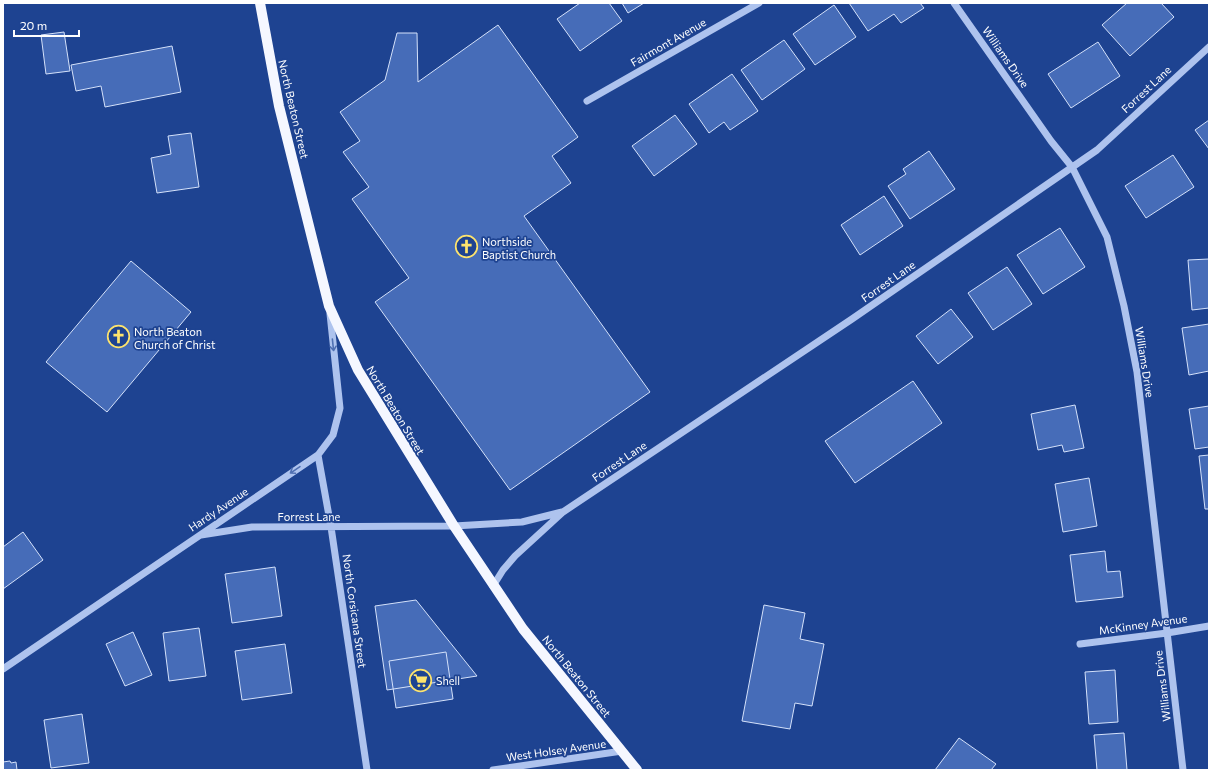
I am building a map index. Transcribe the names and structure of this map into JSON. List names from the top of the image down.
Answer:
{
  "streets": {
    "main road": ["North Beaton Street"],
    "street": [
      "Fairmont Avenue",
      "Williams Drive",
      "Forrest Lane",
      "Hardy Avenue",
      "North Corsicana Street",
      "McKinney Avenue",
      "West Holsey Avenue"
    ]
  },
  "crossings": [
    ["Williams Drive", "Forrest Lane"],
    ["Williams Drive", "McKinney Avenue"],
    ["Forrest Lane", "North Beaton Street"],
    ["Forrest Lane", "Hardy Avenue"],
    ["Forrest Lane", "North Corsicana Street"],
    ["North Beaton Street", "Hardy Avenue"],
    ["North Beaton Street", "West Holsey Avenue"],
    ["Hardy Avenue", "North Corsicana Street"]
  ],
  "one_way": ["Hardy Avenue"],
  "places": {
    "church": ["Northside Baptist Church", "North Beaton Church of Christ"],
    "supermarket": ["Shell"]
  },
  "scale_bar": "20 m"
}
